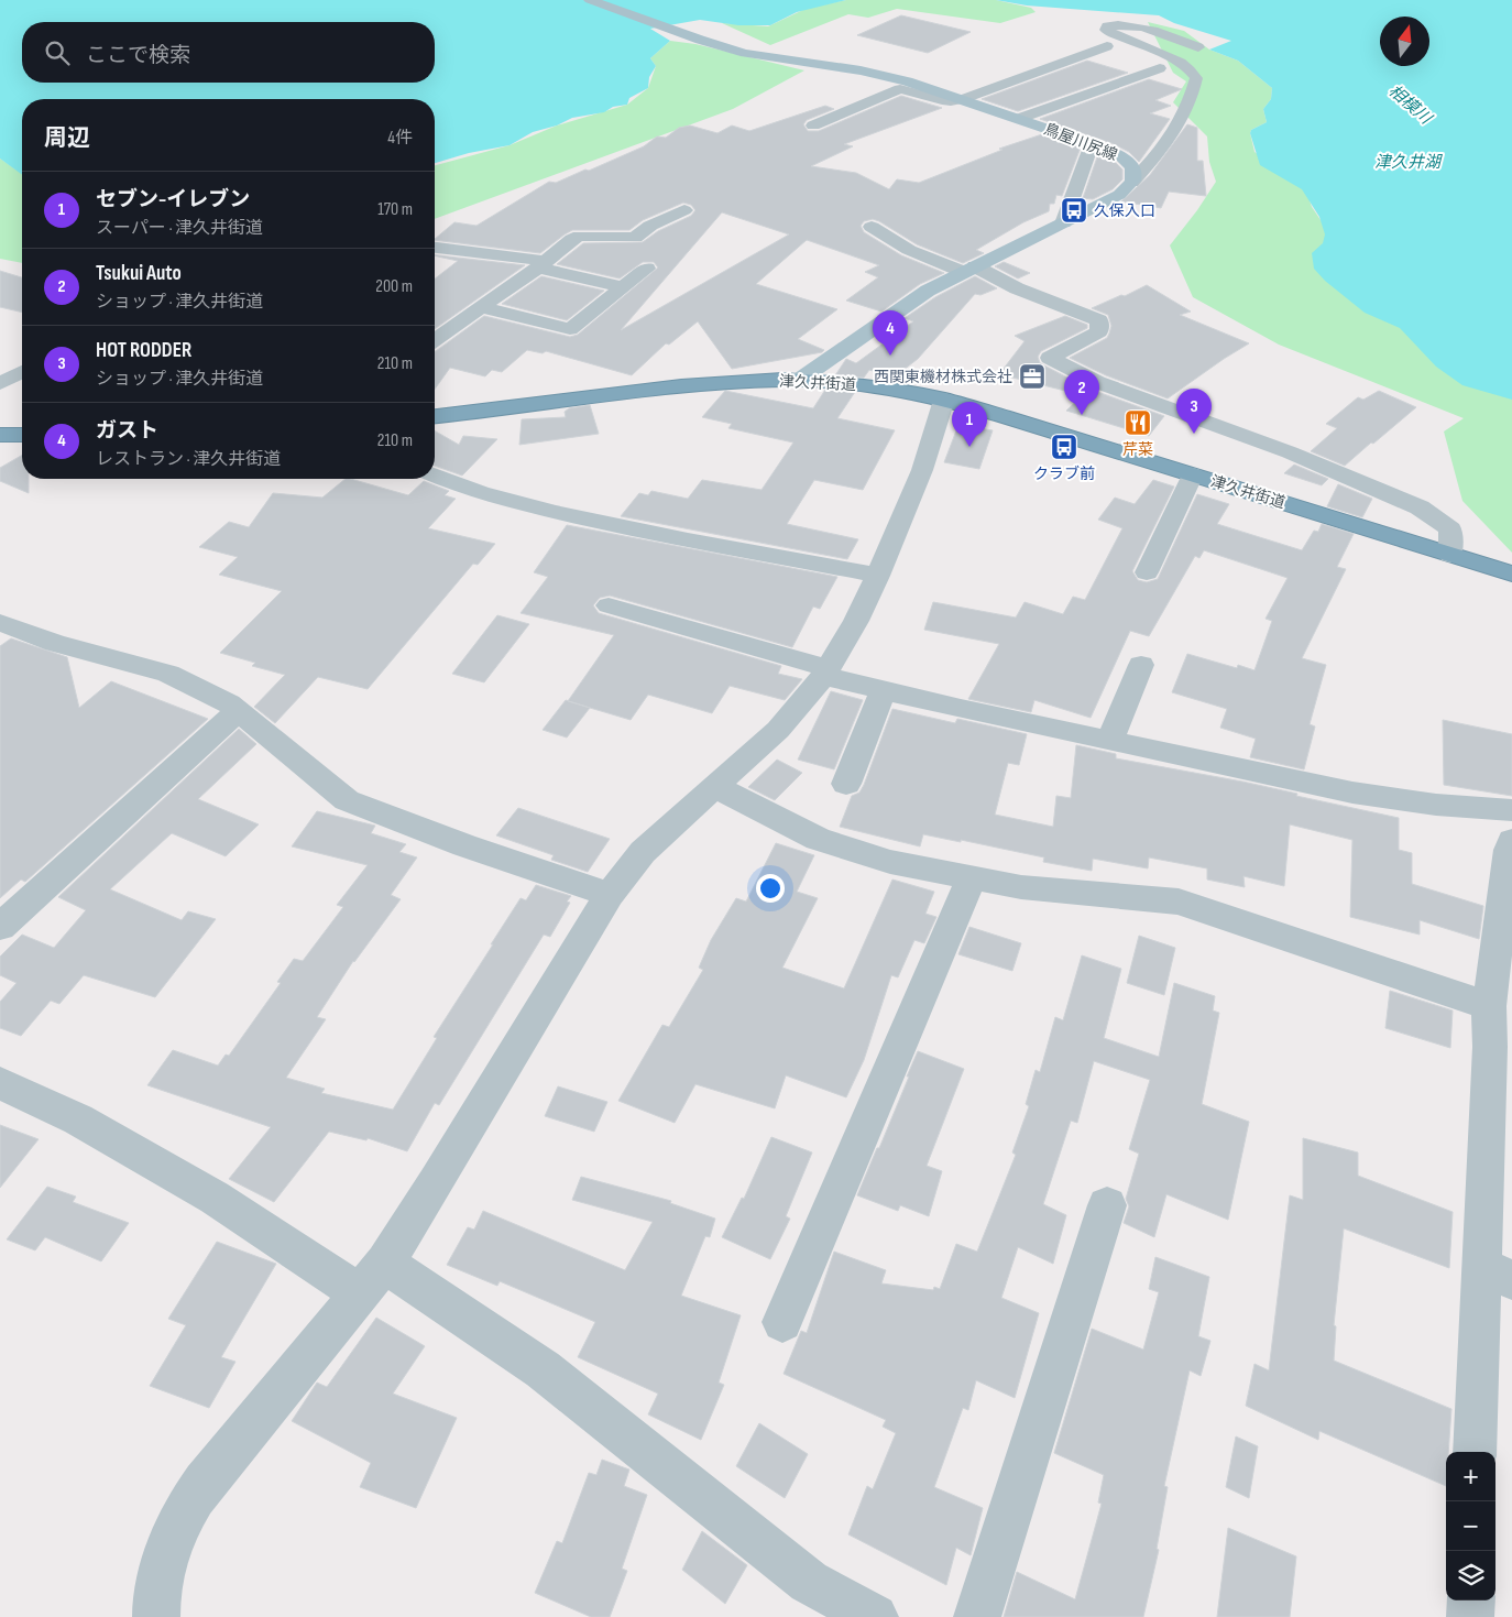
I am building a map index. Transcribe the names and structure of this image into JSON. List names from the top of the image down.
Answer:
{
  "streets": {
    "highway": ["津久井街道"],
    "main road": ["鳥屋川尻線"]
  },
  "crossings": [
    ["鳥屋川尻線", "津久井街道"]
  ],
  "water": ["相模川", "津久井湖"],
  "places": {
    "bus stop": ["久保入口", "クラブ前"],
    "office": ["西関東機材株式会社"],
    "restaurant": ["芹菜"]
  },
  "north": "top",
  "page": {
    "search": "ここで検索",
    "heading": ["周辺", "4件"],
    "list": [
      {
        "mark": "1",
        "name": "セブン-イレブン",
        "note": "スーパー · 津久井街道",
        "value": "170 m"
      },
      {
        "mark": "2",
        "name": "Tsukui Auto",
        "note": "ショップ · 津久井街道",
        "value": "200 m"
      },
      {
        "mark": "3",
        "name": "HOT RODDER",
        "note": "ショップ · 津久井街道",
        "value": "210 m"
      },
      {
        "mark": "4",
        "name": "ガスト",
        "note": "レストラン · 津久井街道",
        "value": "210 m"
      }
    ],
    "pins": [
      "4",
      "2",
      "3",
      "1"
    ],
    "map_buttons": ["+", "−"]
  }
}
